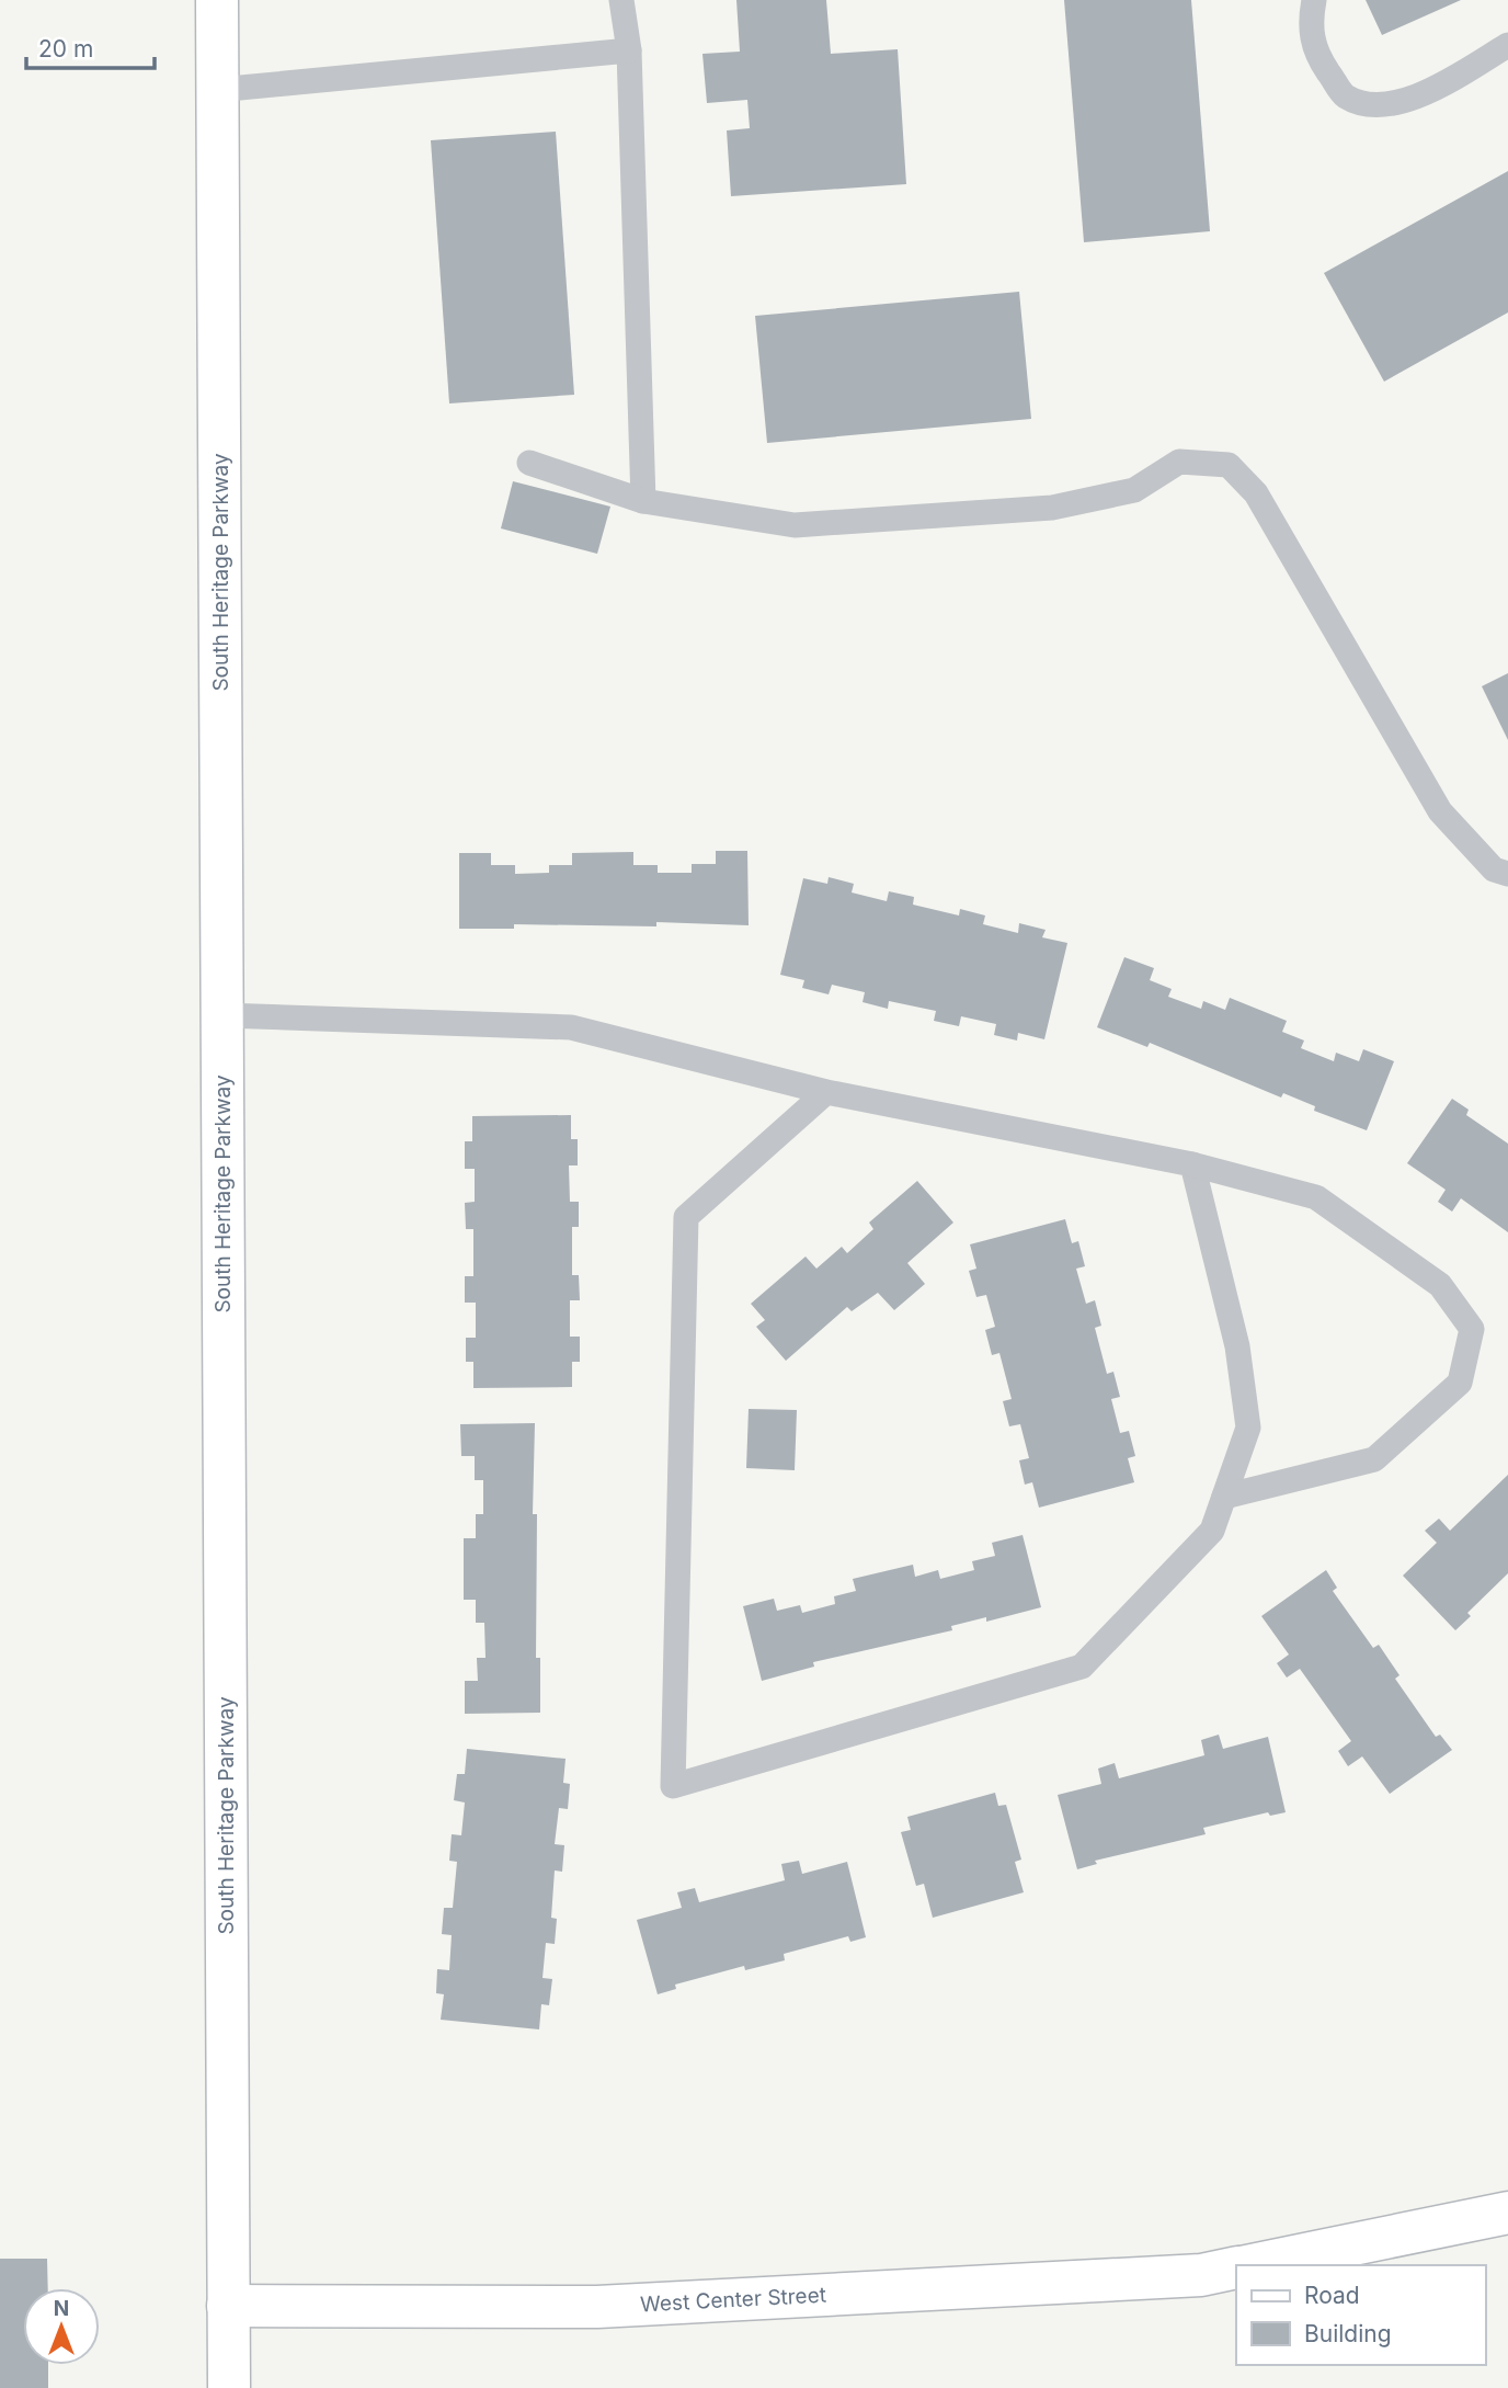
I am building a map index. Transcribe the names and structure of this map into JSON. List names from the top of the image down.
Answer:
{
  "streets": {
    "main road": ["South Heritage Parkway", "West Center Street"]
  },
  "crossings": [
    ["South Heritage Parkway", "West Center Street"]
  ],
  "legend": ["Road", "Building"],
  "scale_bar": "20 m",
  "north": "top"
}
